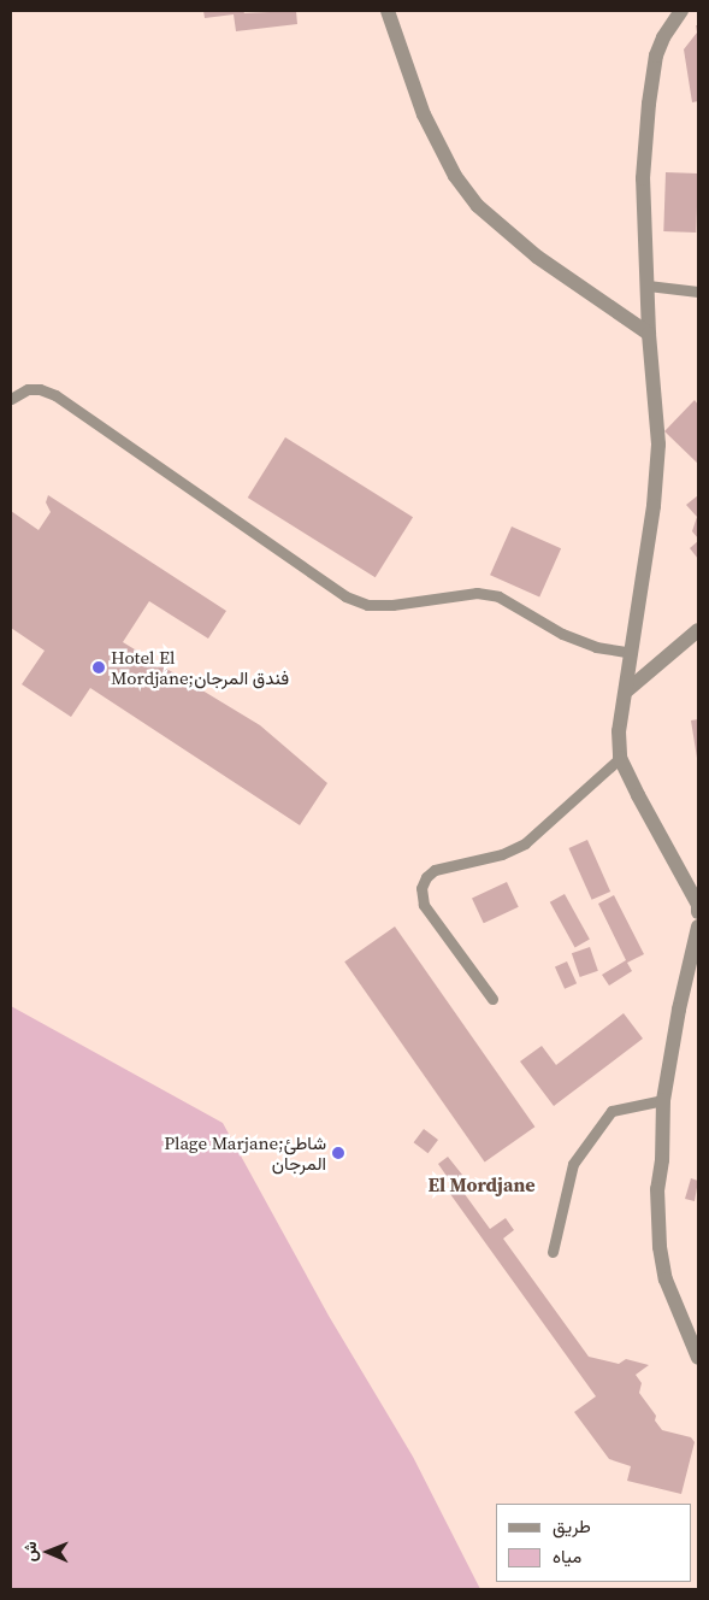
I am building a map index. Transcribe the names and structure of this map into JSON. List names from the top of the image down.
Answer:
{
  "districts": ["El Mordjane"],
  "places": ["Hotel El Mordjane;فندق المرجان", "Plage Marjane;شاطئ المرجان"],
  "legend": ["طريق", "مياه"],
  "north": "left"
}
